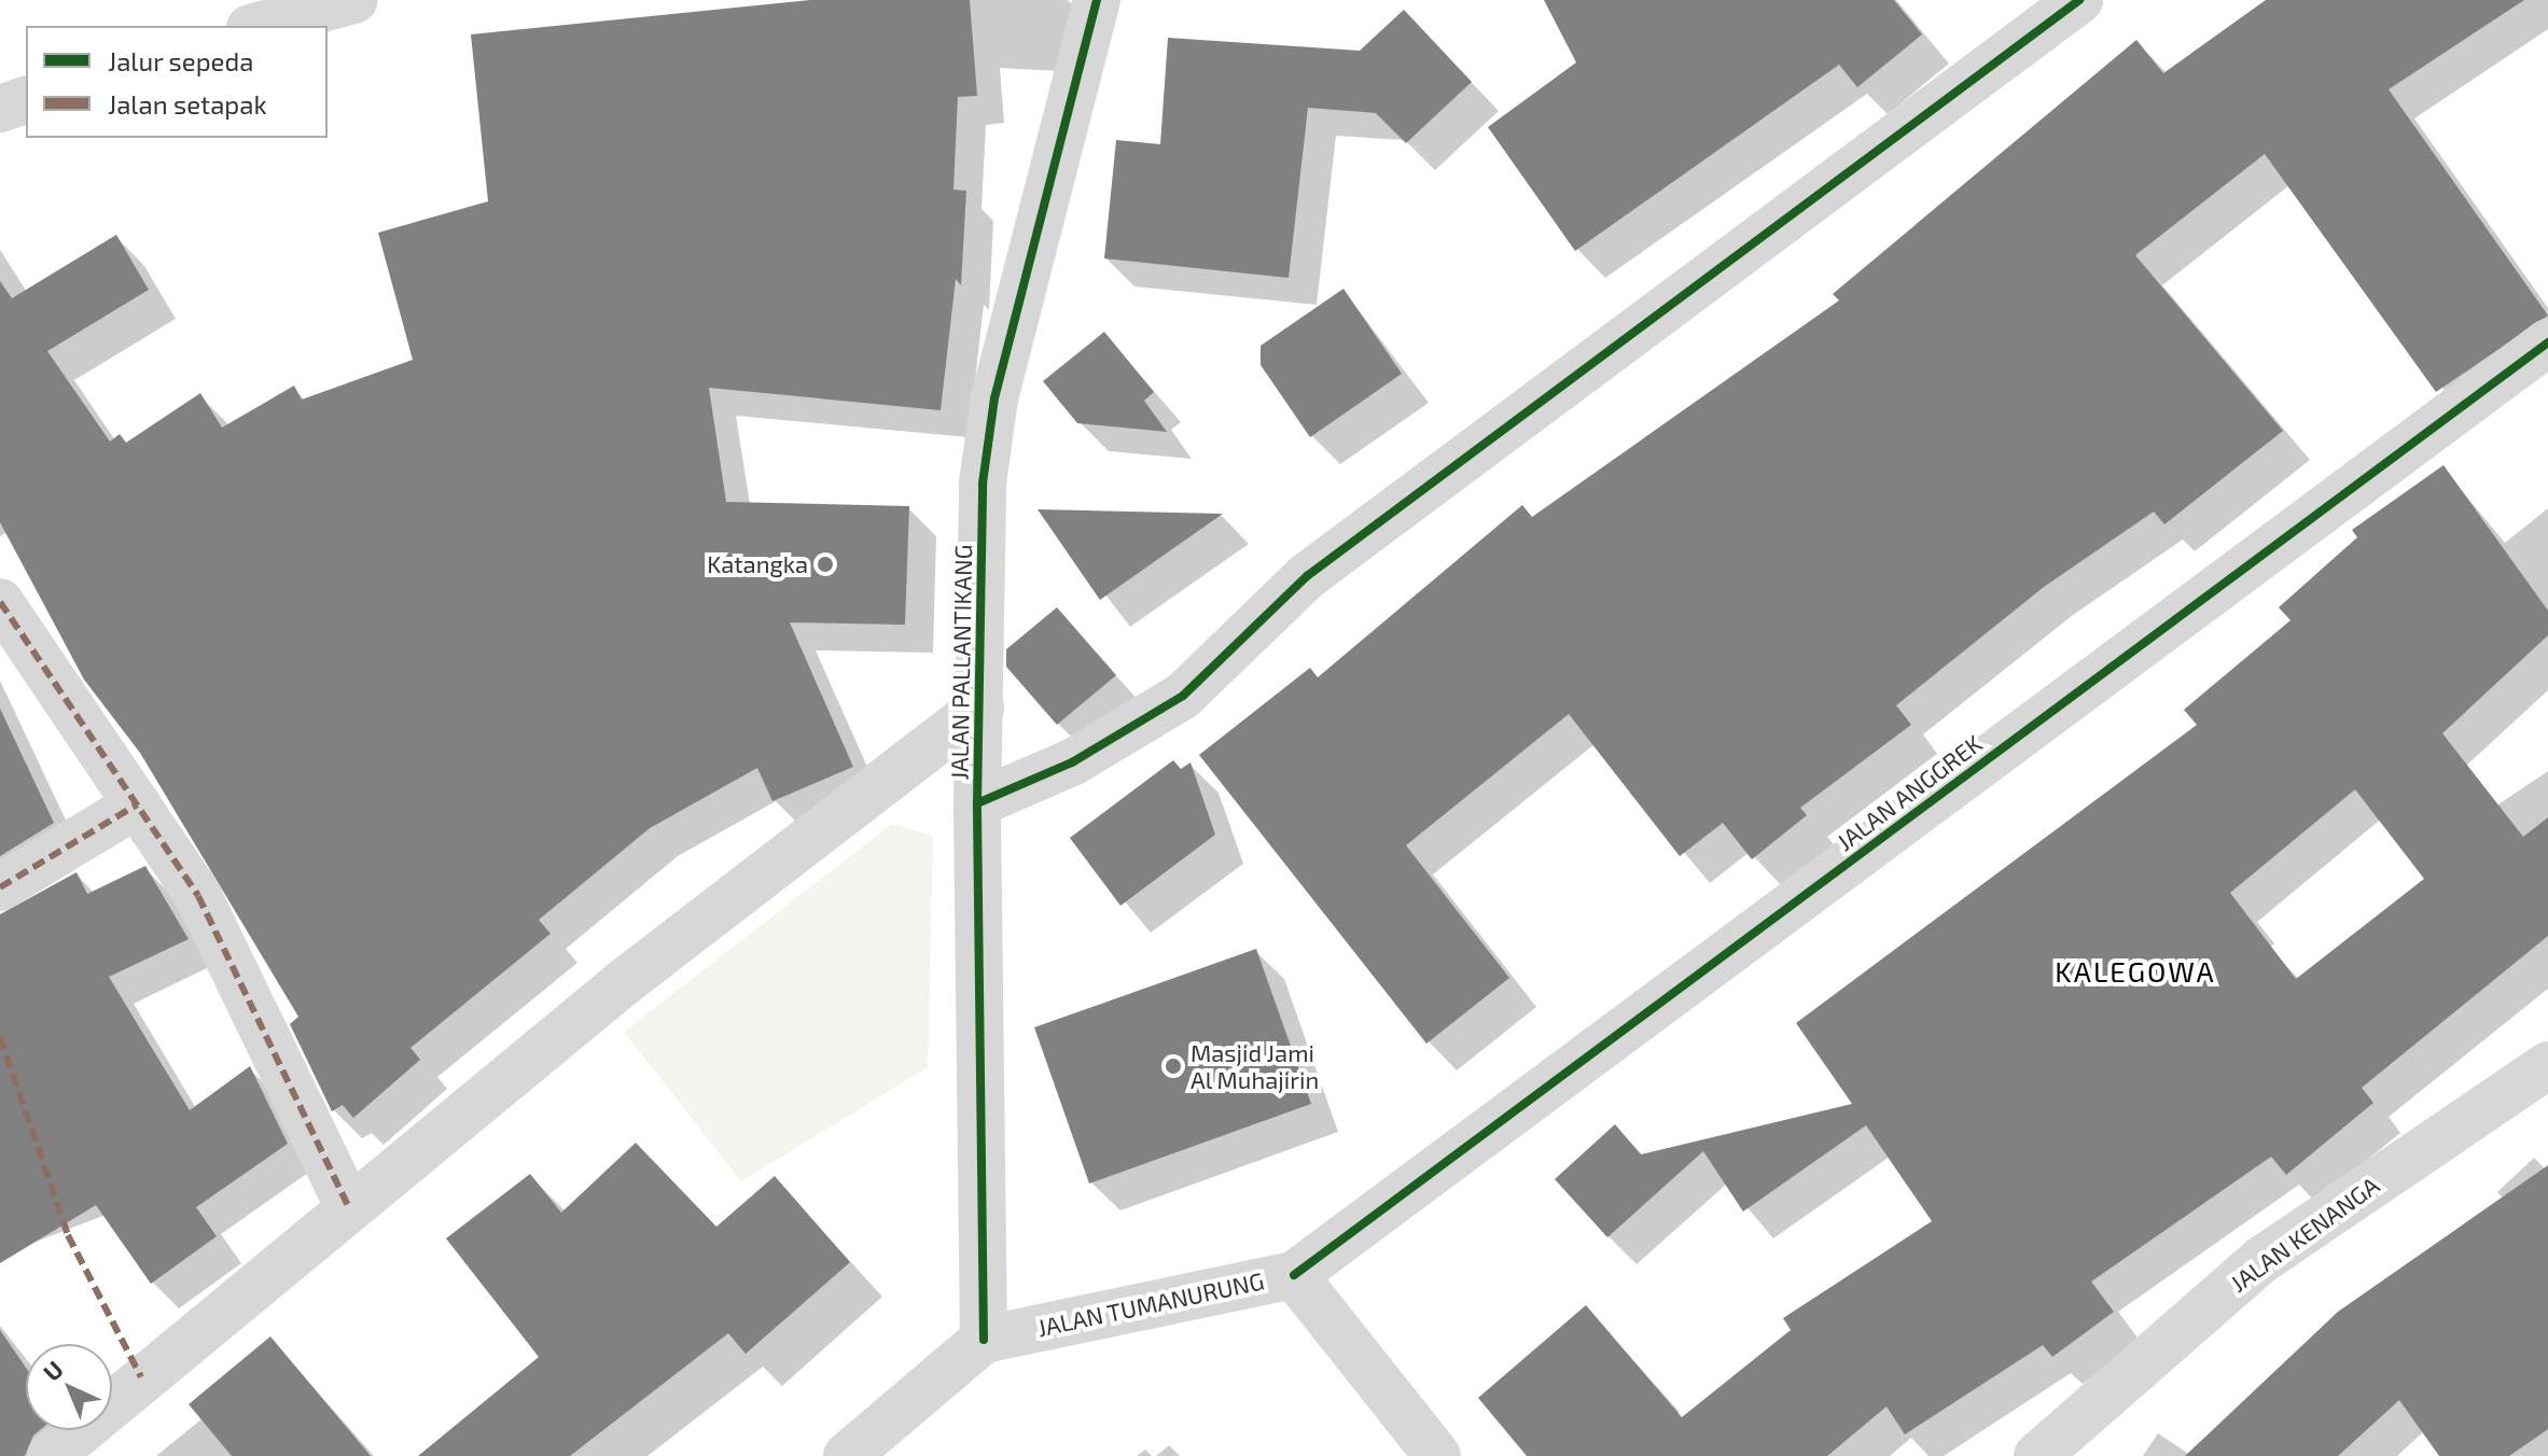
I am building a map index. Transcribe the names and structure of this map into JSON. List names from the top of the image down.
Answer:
{
  "streets": {
    "street": [
      "JALAN PALLANTIKANG",
      "JALAN ANGGREK",
      "JALAN KENANGA",
      "JALAN TUMANURUNG"
    ]
  },
  "crossings": [
    ["JALAN PALLANTIKANG", "JALAN TUMANURUNG"],
    ["JALAN ANGGREK", "JALAN TUMANURUNG"]
  ],
  "districts": ["KALEGOWA"],
  "places": ["Katangka", "Masjid Jami Al Muhajirin"],
  "legend": ["Jalur sepeda", "Jalan setapak"],
  "north": "top left"
}
